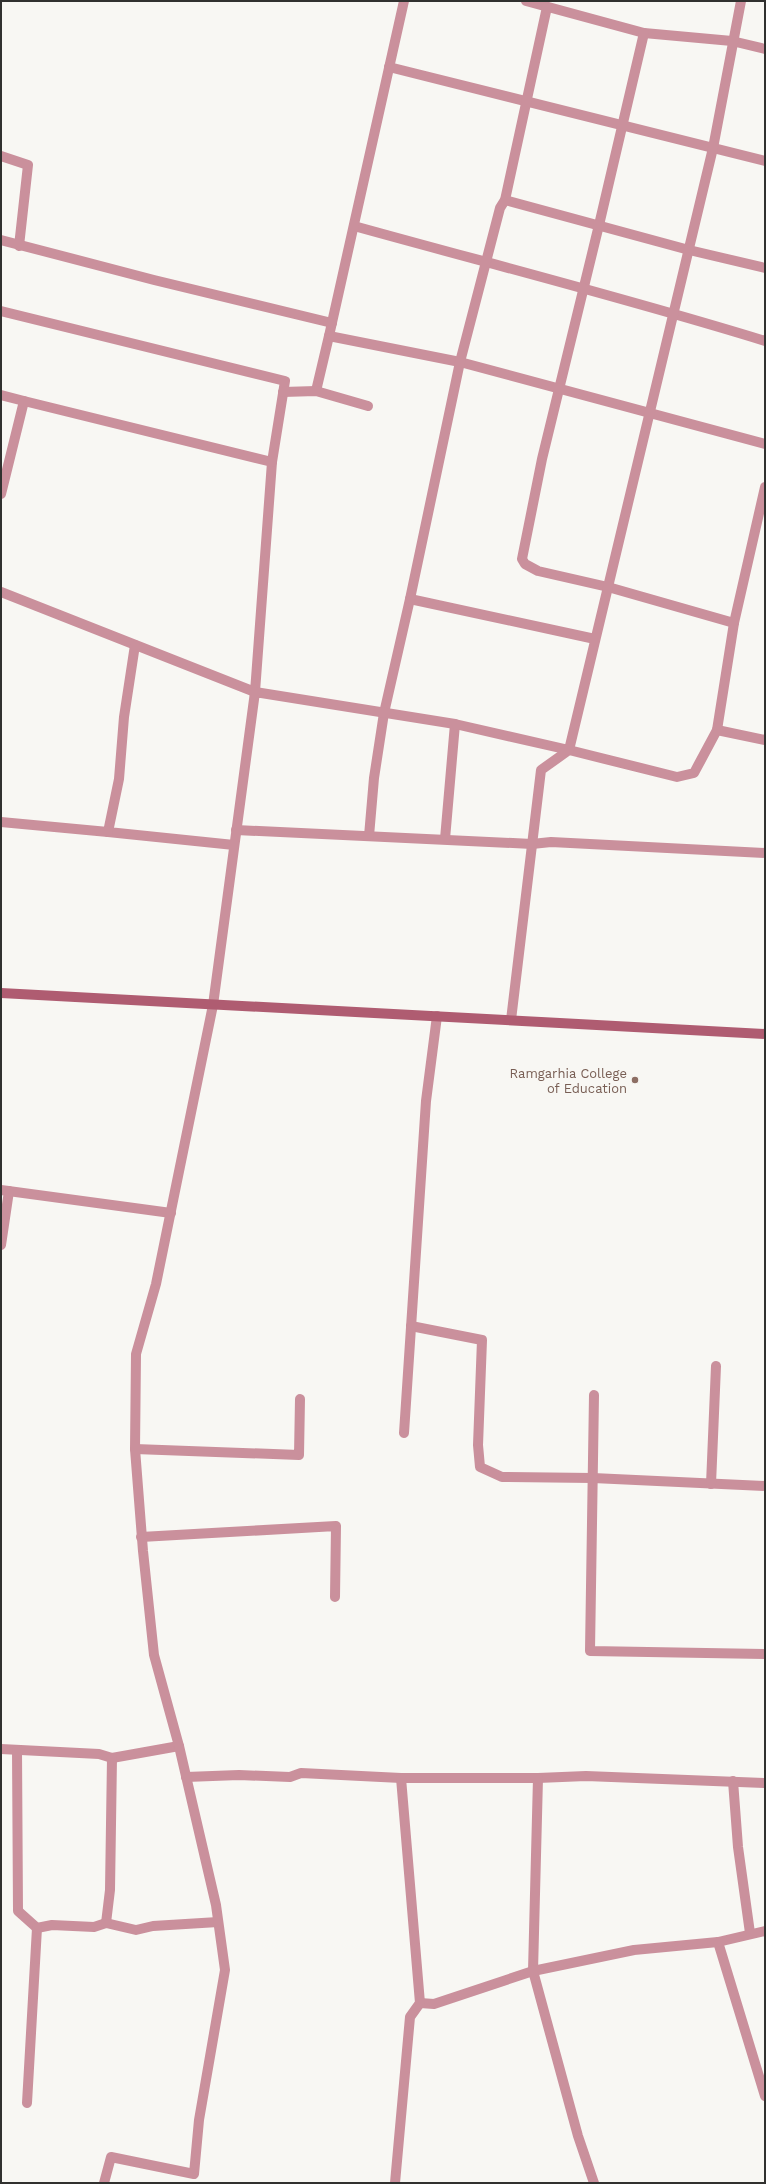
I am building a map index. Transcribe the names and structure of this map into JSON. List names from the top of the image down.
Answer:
{
  "places": ["Ramgarhia College of Education"]
}
